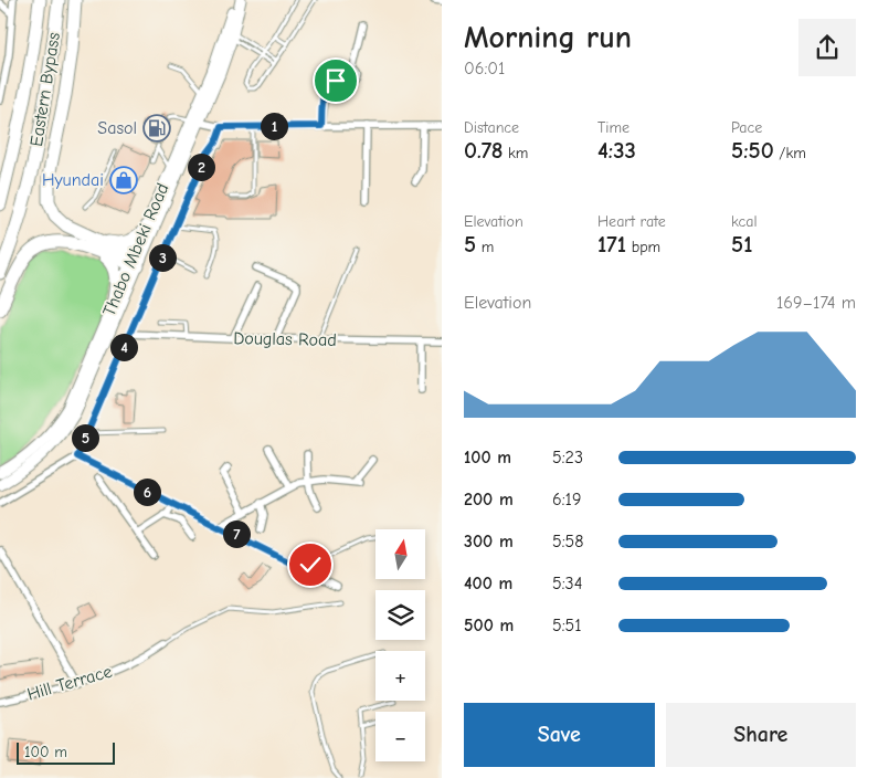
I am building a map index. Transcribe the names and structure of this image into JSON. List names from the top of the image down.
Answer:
{
  "streets": {
    "highway": ["Eastern Bypass"],
    "main road": ["Thabo Mbeki Road"],
    "street": ["Douglas Road", "Hill Terrace"]
  },
  "places": {
    "fuel station": ["Sasol"],
    "shop": ["Hyundai"]
  },
  "scale_bar": "100 m",
  "north": "top",
  "page": {
    "heading": ["Morning run", "06:01"],
    "stats": [
      ["Distance", "0.78 km"],
      ["Time", "4:33"],
      ["Pace", "5:50 /km"],
      ["Elevation", "5 m"],
      ["Heart rate", "171 bpm"],
      ["kcal", "51"]
    ],
    "pins": [
      "1",
      "2",
      "3",
      "4",
      "5",
      "6",
      "7"
    ],
    "chart": ["Elevation", "169–174 m"],
    "list": [
      {
        "name": "100 m",
        "note": "5:23"
      },
      {
        "name": "200 m",
        "note": "6:19"
      },
      {
        "name": "300 m",
        "note": "5:58"
      },
      {
        "name": "400 m",
        "note": "5:34"
      },
      {
        "name": "500 m",
        "note": "5:51"
      }
    ],
    "map_buttons": ["+", "−"],
    "buttons": ["Save", "Share"],
    "scale": "100 m"
  }
}
